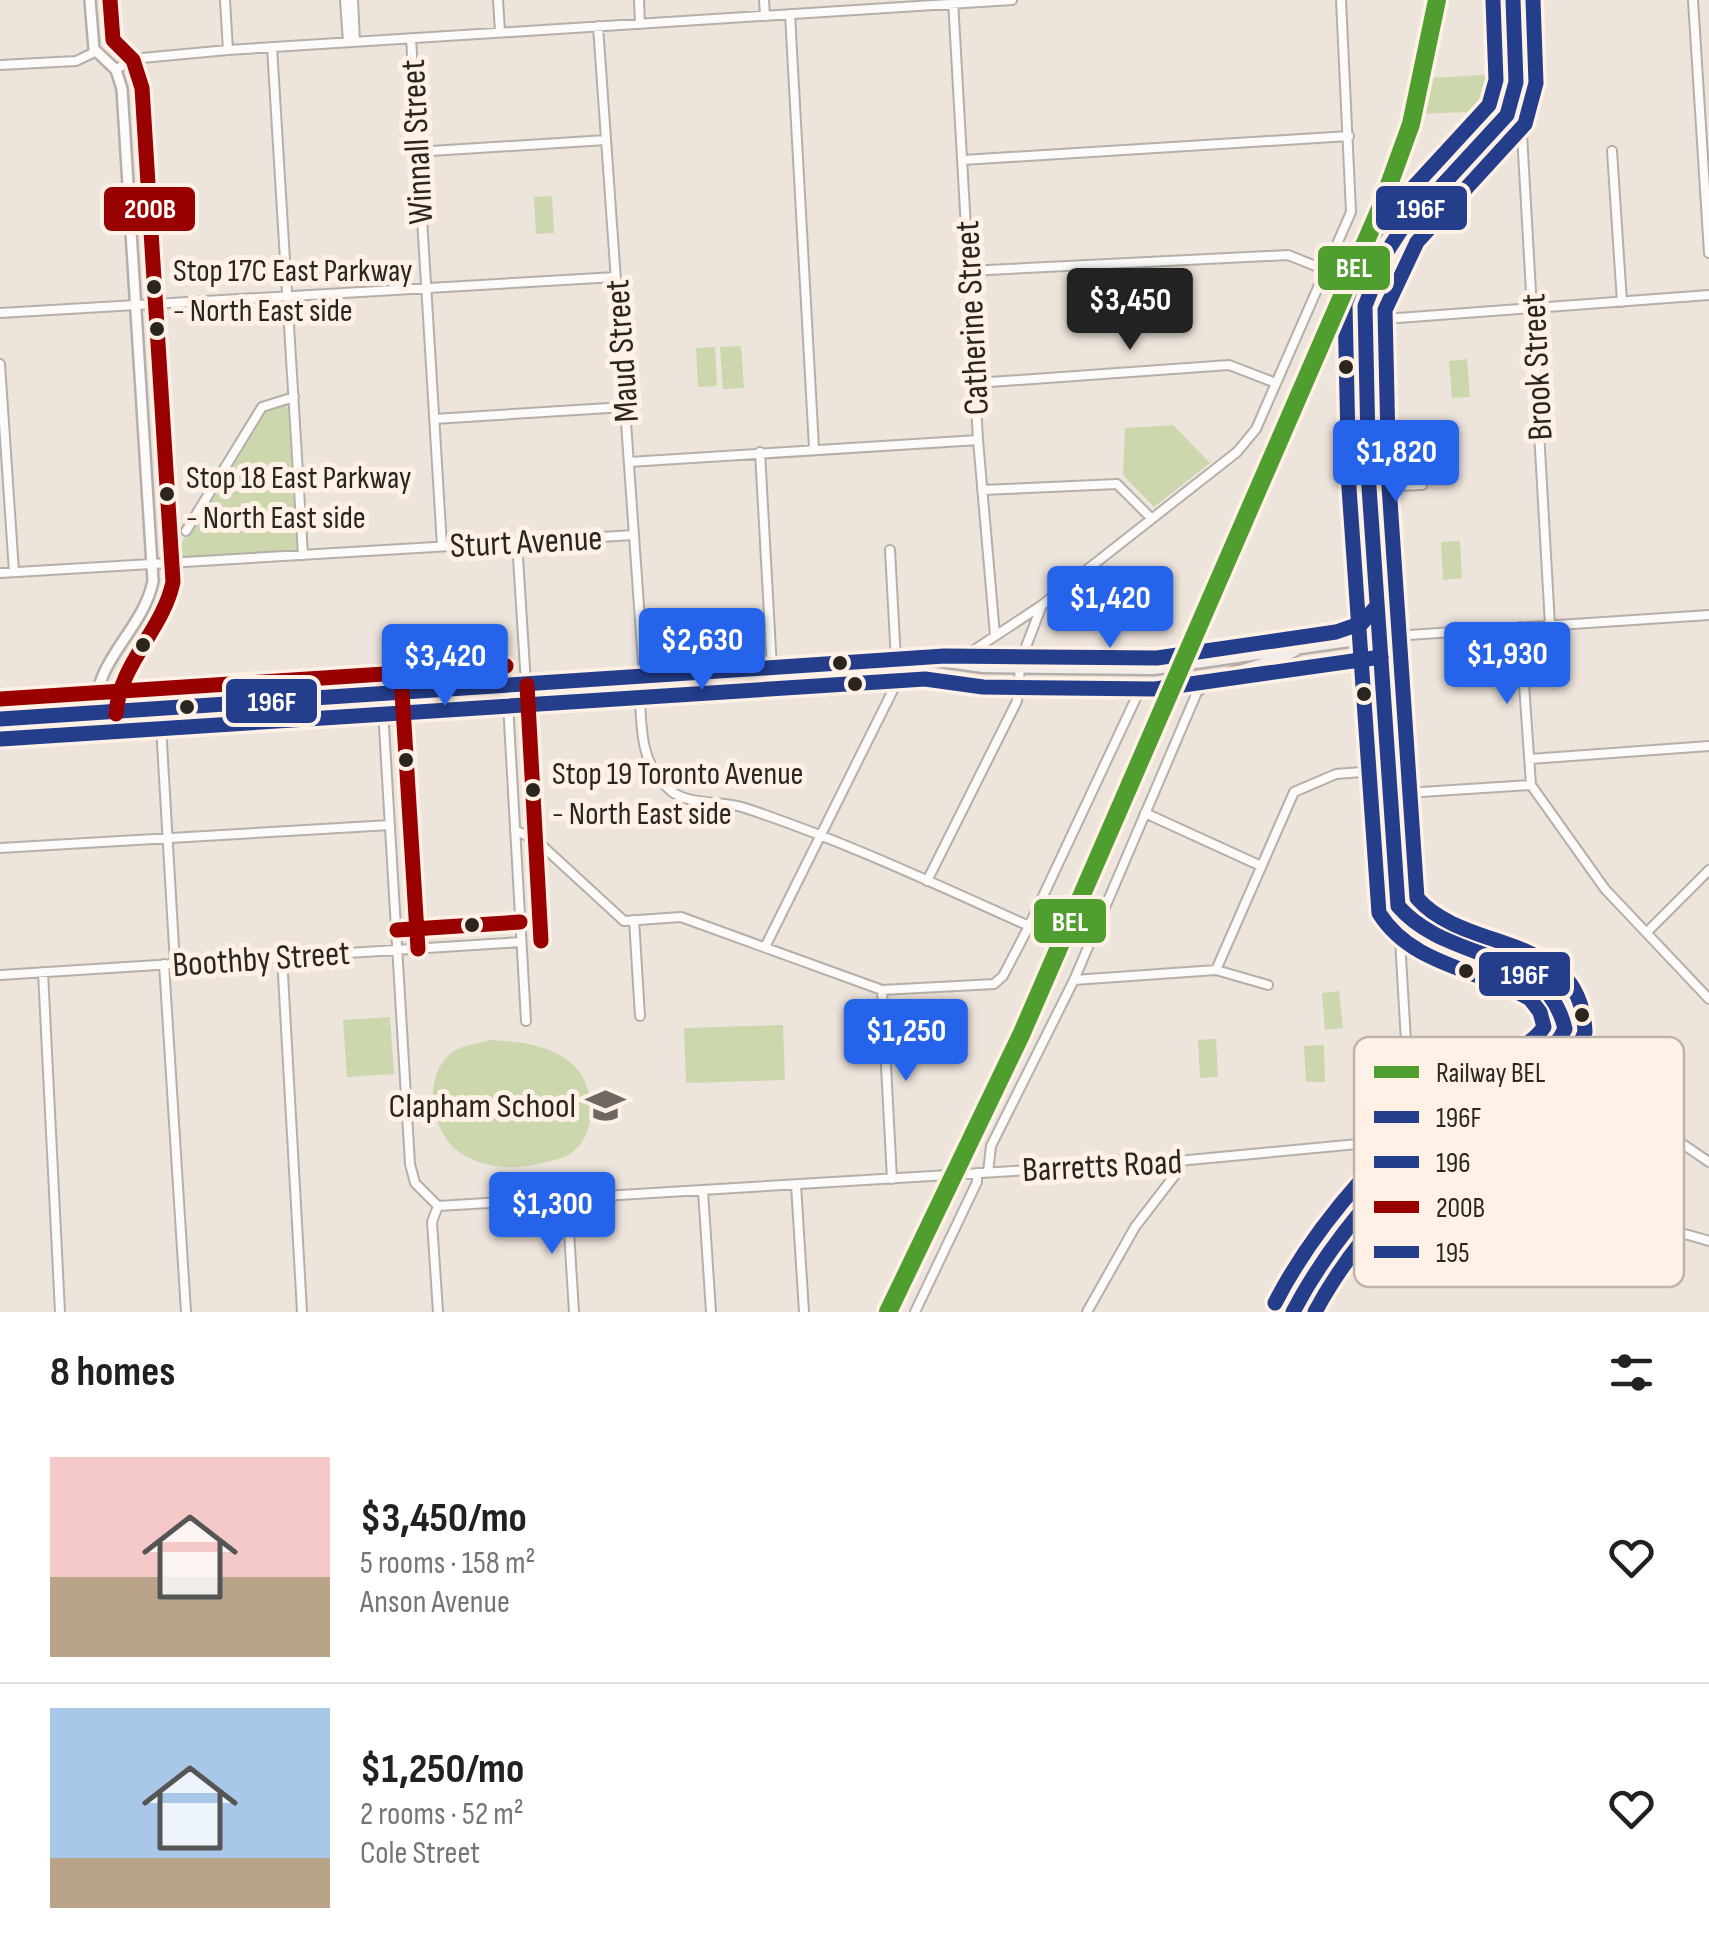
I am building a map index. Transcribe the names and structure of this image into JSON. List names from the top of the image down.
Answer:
{
  "streets": {
    "street": [
      "Winnall Street",
      "Catherine Street",
      "Maud Street",
      "Brook Street",
      "Sturt Avenue",
      "Boothby Street",
      "Barretts Road"
    ]
  },
  "crossings": [
    ["Winnall Street", "Sturt Avenue"],
    ["Maud Street", "Sturt Avenue"]
  ],
  "places": {
    "other": ["Stop 17C East Parkway - North East side", "Stop 18 East Parkway - North East side", "Stop 19 Toronto Avenue - North East side"],
    "school or university": ["Clapham School"]
  },
  "lines": [
    "rail line BEL",
    "transit line 196F",
    "transit line 196",
    "transit line 200B",
    "transit line 195"
  ],
  "legend": [
    "Railway BEL",
    "196F",
    "196",
    "200B",
    "195"
  ],
  "page": {
    "price": [
      "$3,450",
      "$1,820",
      "$1,420",
      "$2,630",
      "$1,930",
      "$3,420",
      "$1,250",
      "$1,300"
    ],
    "heading": "8 homes",
    "list": [
      {
        "name": "$3,450/mo",
        "note": "5 rooms · 158 m² · Anson Avenue"
      },
      {
        "name": "$1,250/mo",
        "note": "2 rooms · 52 m² · Cole Street"
      }
    ]
  }
}
